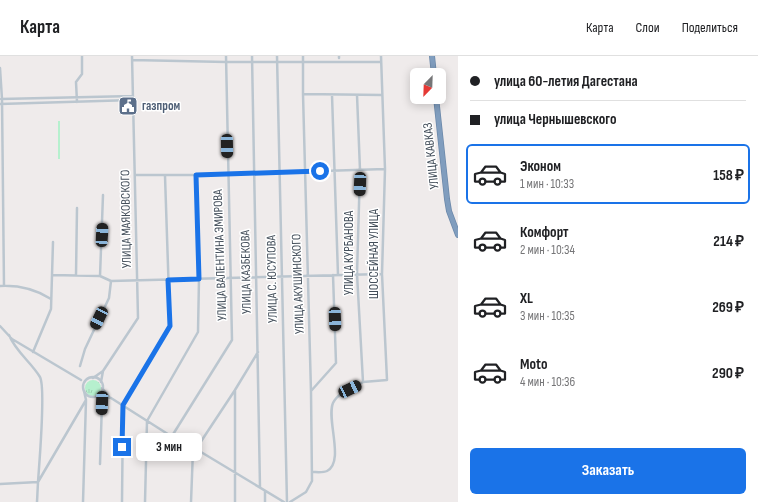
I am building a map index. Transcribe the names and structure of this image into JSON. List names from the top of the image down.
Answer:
{
  "streets": {
    "highway": ["УЛИЦА КАВКАЗ"],
    "street": [
      "УЛИЦА МАЯКОВСКОГО",
      "УЛИЦА КУРБАНОВА",
      "ШОССЕЙНАЯ УЛИЦА",
      "УЛИЦА ВАЛЕНТИНА ЭМИРОВА",
      "УЛИЦА КАЗБЕКОВА",
      "УЛИЦА С. ЮСУПОВА",
      "УЛИЦА АКУШИНСКОГО"
    ]
  },
  "crossings": [
    ["УЛИЦА КУРБАНОВА", "ШОССЕЙНАЯ УЛИЦА"]
  ],
  "places": {
    "public building": ["газпром"]
  },
  "north": "bottom left",
  "page": {
    "header": "Карта",
    "nav": ["Карта", "Слои", "Поделиться"],
    "banner": ["улица 60-летия Дагестана", "улица Чернышевского"],
    "list": [
      {
        "name": "Эконом",
        "note": "1 мин · 10:33",
        "value": "158 ₽"
      },
      {
        "name": "Комфорт",
        "note": "2 мин · 10:34",
        "value": "214 ₽"
      },
      {
        "name": "XL",
        "note": "3 мин · 10:35",
        "value": "269 ₽"
      },
      {
        "name": "Moto",
        "note": "4 мин · 10:36",
        "value": "290 ₽"
      }
    ],
    "bubble": "3 мин",
    "buttons": "Заказать"
  }
}
